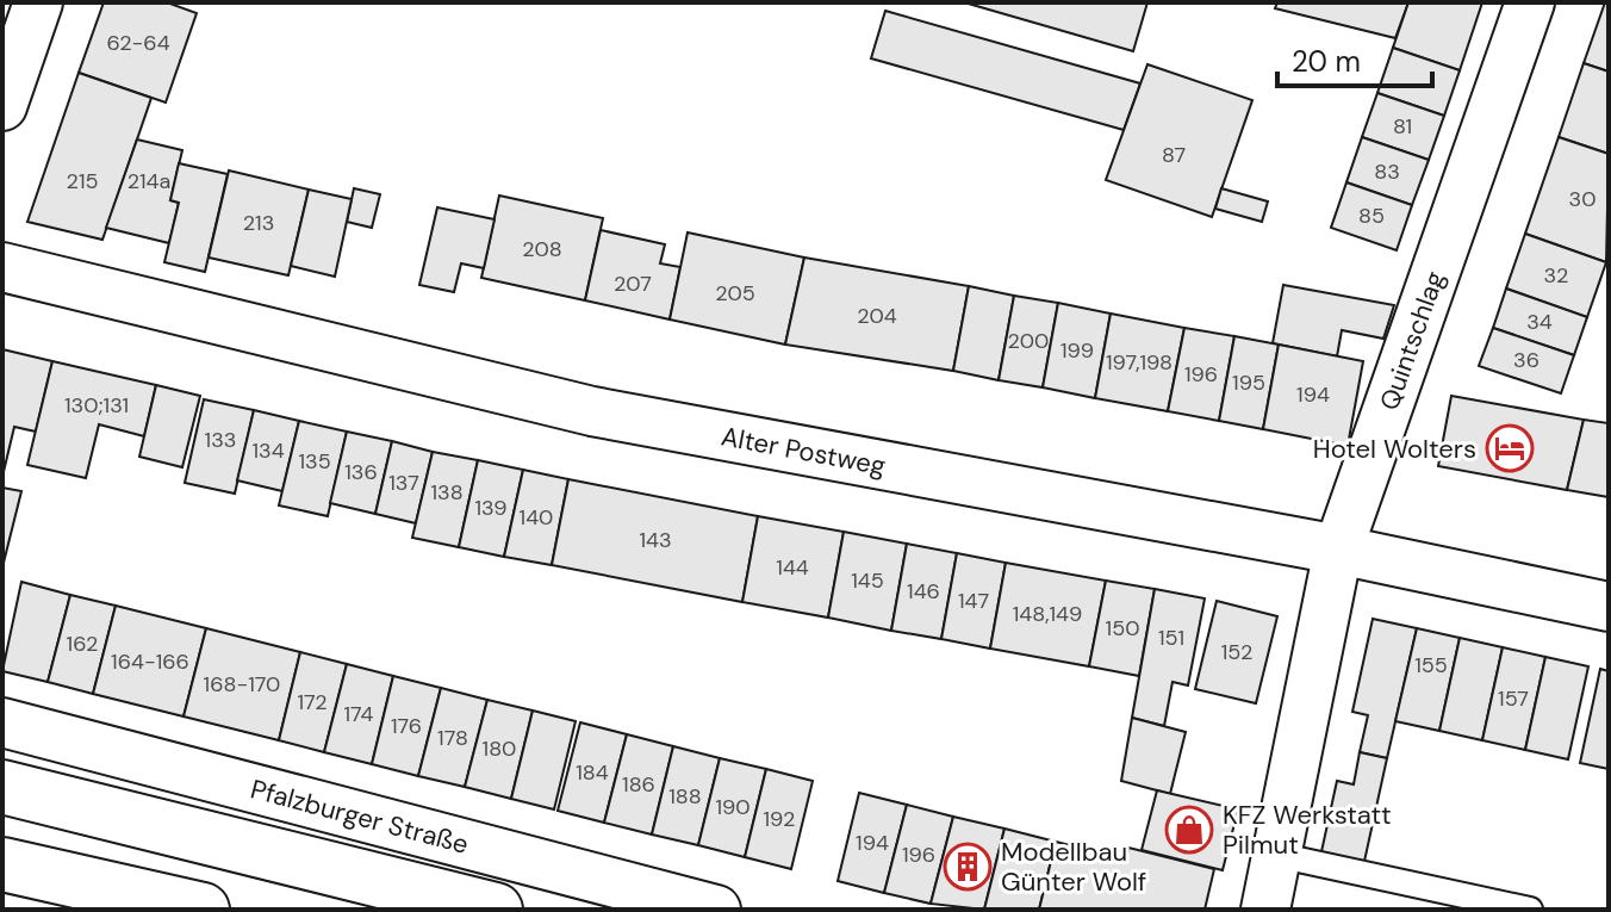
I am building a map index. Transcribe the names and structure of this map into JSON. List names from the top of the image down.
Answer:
{
  "streets": {
    "street": ["Quintschlag", "Alter Postweg", "Pfalzburger Straße"]
  },
  "crossings": [
    ["Quintschlag", "Alter Postweg"]
  ],
  "places": {
    "hotel": ["Hotel Wolters"],
    "shop": ["KFZ Werkstatt Pilmut"],
    "building": ["Modellbau Günter Wolf"]
  },
  "house_numbers": [
    "62-64",
    "81",
    "87",
    "83",
    "215",
    "214a",
    "30",
    "85",
    "213",
    "208",
    "32",
    "207",
    "205",
    "204",
    "34",
    "200",
    "199",
    "36",
    "197,198",
    "196",
    "195",
    "194",
    "130;131",
    "133",
    "134",
    "135",
    "136",
    "137",
    "138",
    "139",
    "140",
    "143",
    "144",
    "145",
    "146",
    "147",
    "148,149",
    "150",
    "151",
    "162",
    "152",
    "164-166",
    "155",
    "168-170",
    "157",
    "172",
    "174",
    "176",
    "178",
    "180",
    "184",
    "186",
    "188",
    "190",
    "192",
    "194",
    "196"
  ],
  "scale_bar": "20 m"
}
